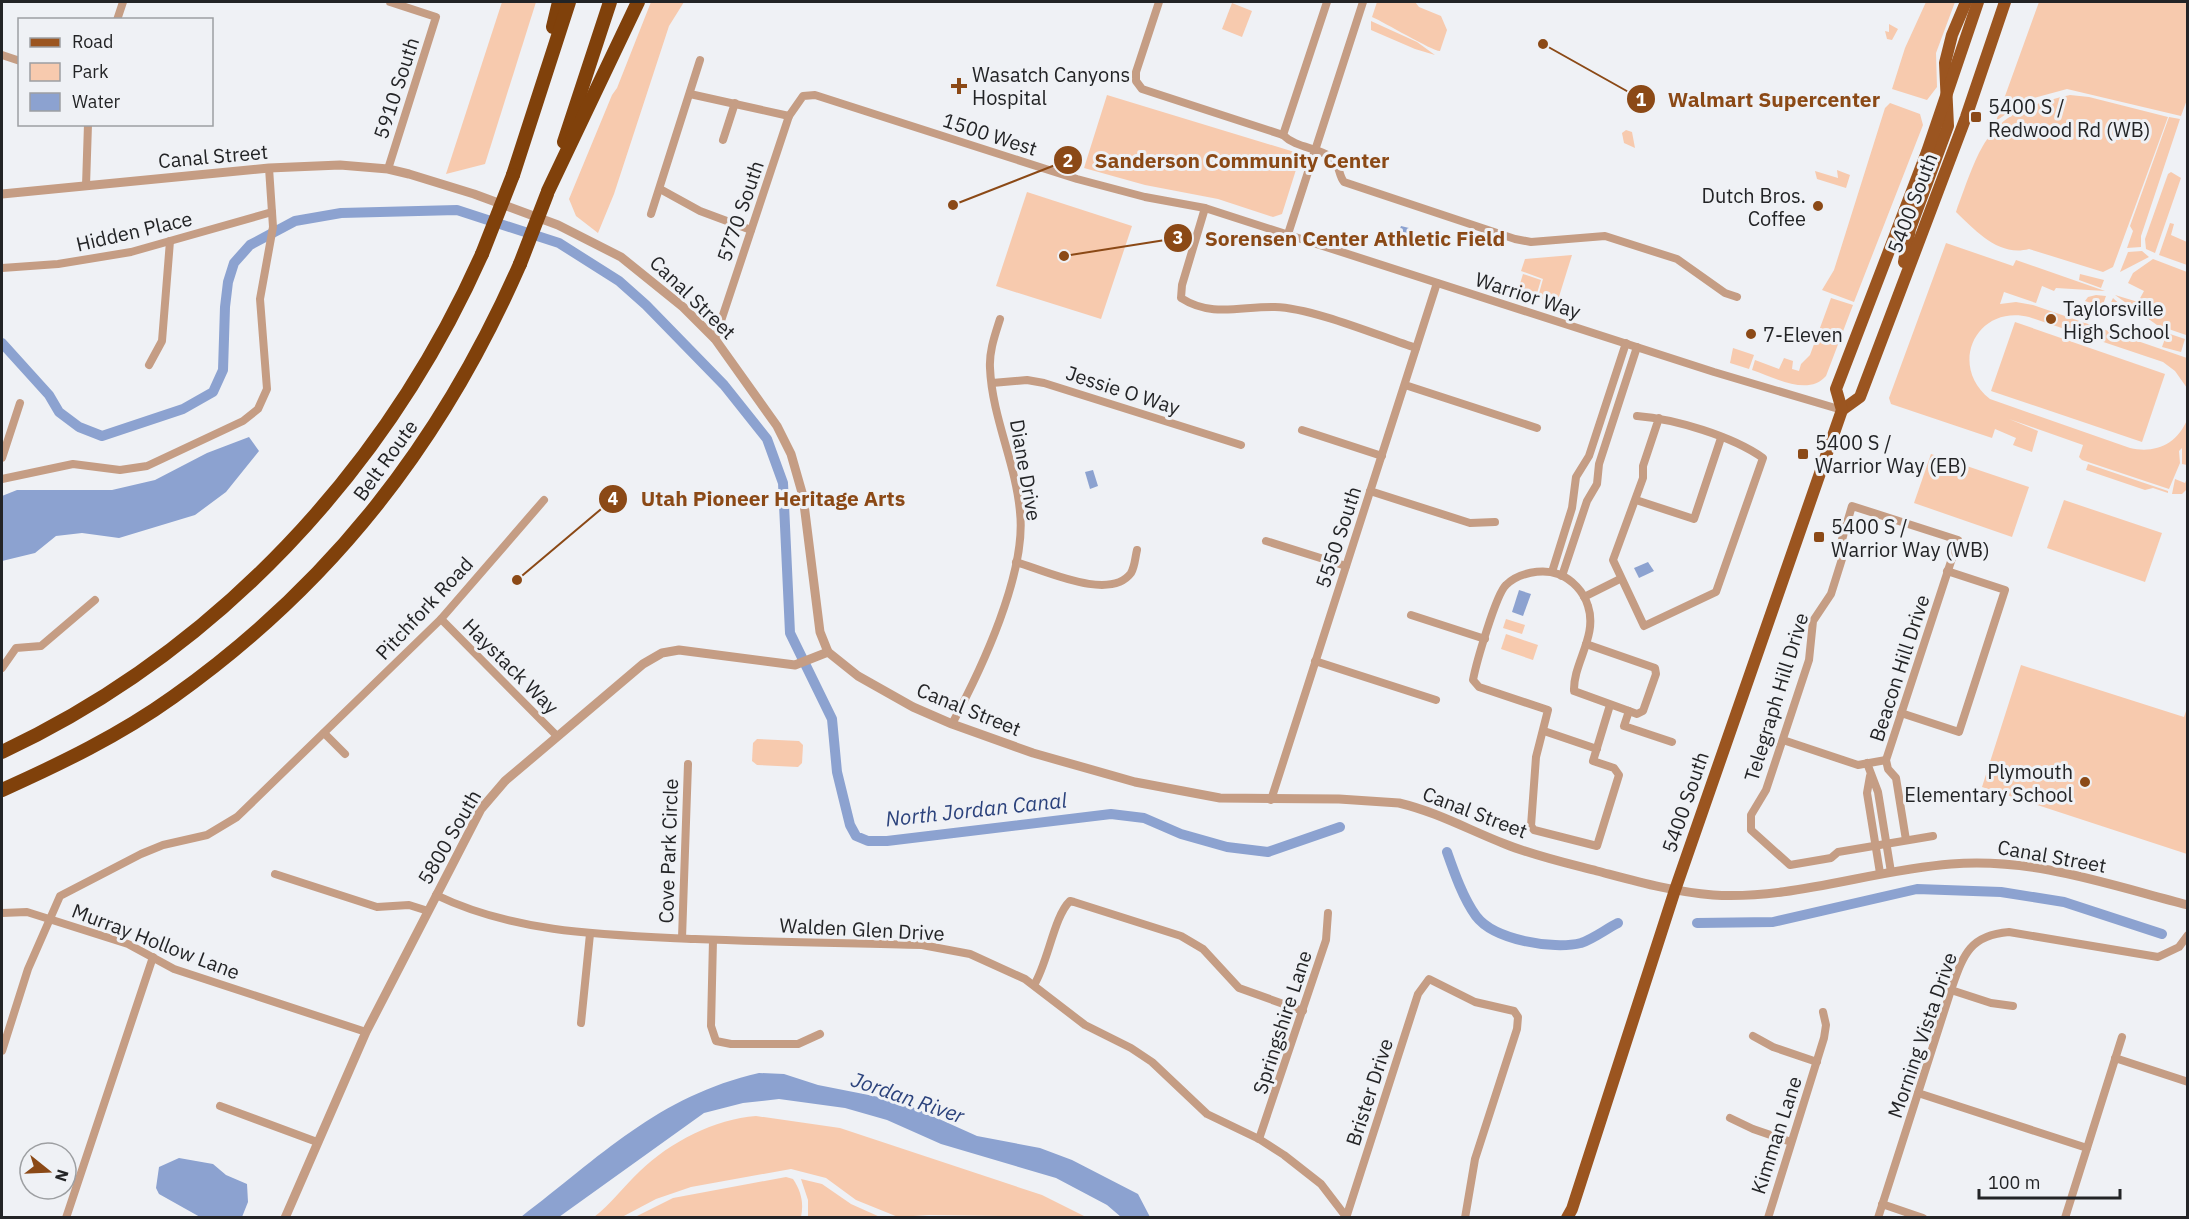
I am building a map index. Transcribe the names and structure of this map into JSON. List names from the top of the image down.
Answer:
{
  "streets": {
    "highway": ["Belt Route"],
    "main road": ["5400 South"],
    "street": [
      "5910 South",
      "1500 West",
      "Canal Street",
      "5770 South",
      "Hidden Place",
      "Warrior Way",
      "Jessie O Way",
      "Diane Drive",
      "5550 South",
      "Pitchfork Road",
      "Haystack Way",
      "Beacon Hill Drive",
      "Telegraph Hill Drive",
      "5800 South",
      "Cove Park Circle",
      "Walden Glen Drive",
      "Murray Hollow Lane",
      "Springshire Lane",
      "Morning Vista Drive",
      "Brister Drive",
      "Kimman Lane"
    ]
  },
  "crossings": [
    ["5910 South", "Canal Street"],
    ["1500 West", "5770 South"],
    ["1500 West", "Warrior Way"],
    ["Canal Street", "5400 South"],
    ["Canal Street", "5770 South"],
    ["Canal Street", "Diane Drive"],
    ["Canal Street", "5550 South"],
    ["Canal Street", "Beacon Hill Drive"],
    ["Canal Street", "5800 South"],
    ["5400 South", "Warrior Way"],
    ["Warrior Way", "5550 South"],
    ["Jessie O Way", "Diane Drive"],
    ["Pitchfork Road", "Haystack Way"],
    ["Pitchfork Road", "Murray Hollow Lane"],
    ["Haystack Way", "5800 South"],
    ["Beacon Hill Drive", "Telegraph Hill Drive"],
    ["5800 South", "Walden Glen Drive"],
    ["5800 South", "Murray Hollow Lane"],
    ["Cove Park Circle", "Walden Glen Drive"],
    ["Walden Glen Drive", "Springshire Lane"],
    ["Walden Glen Drive", "Brister Drive"]
  ],
  "water": ["North Jordan Canal", "Jordan River"],
  "places": {
    "other": [
      "Walmart Supercenter",
      "Sanderson Community Center",
      "Dutch Bros. Coffee",
      "Sorensen Center Athletic Field",
      "Taylorsville High School",
      "7-Eleven",
      "Utah Pioneer Heritage Arts",
      "Plymouth Elementary School"
    ],
    "health": ["Wasatch Canyons Hospital"],
    "transit": ["5400 S / Redwood Rd (WB)", "5400 S / Warrior Way (EB)", "5400 S / Warrior Way (WB)"]
  },
  "legend": ["Road", "Park", "Water"],
  "scale_bar": "100 m",
  "north": "right"
}
